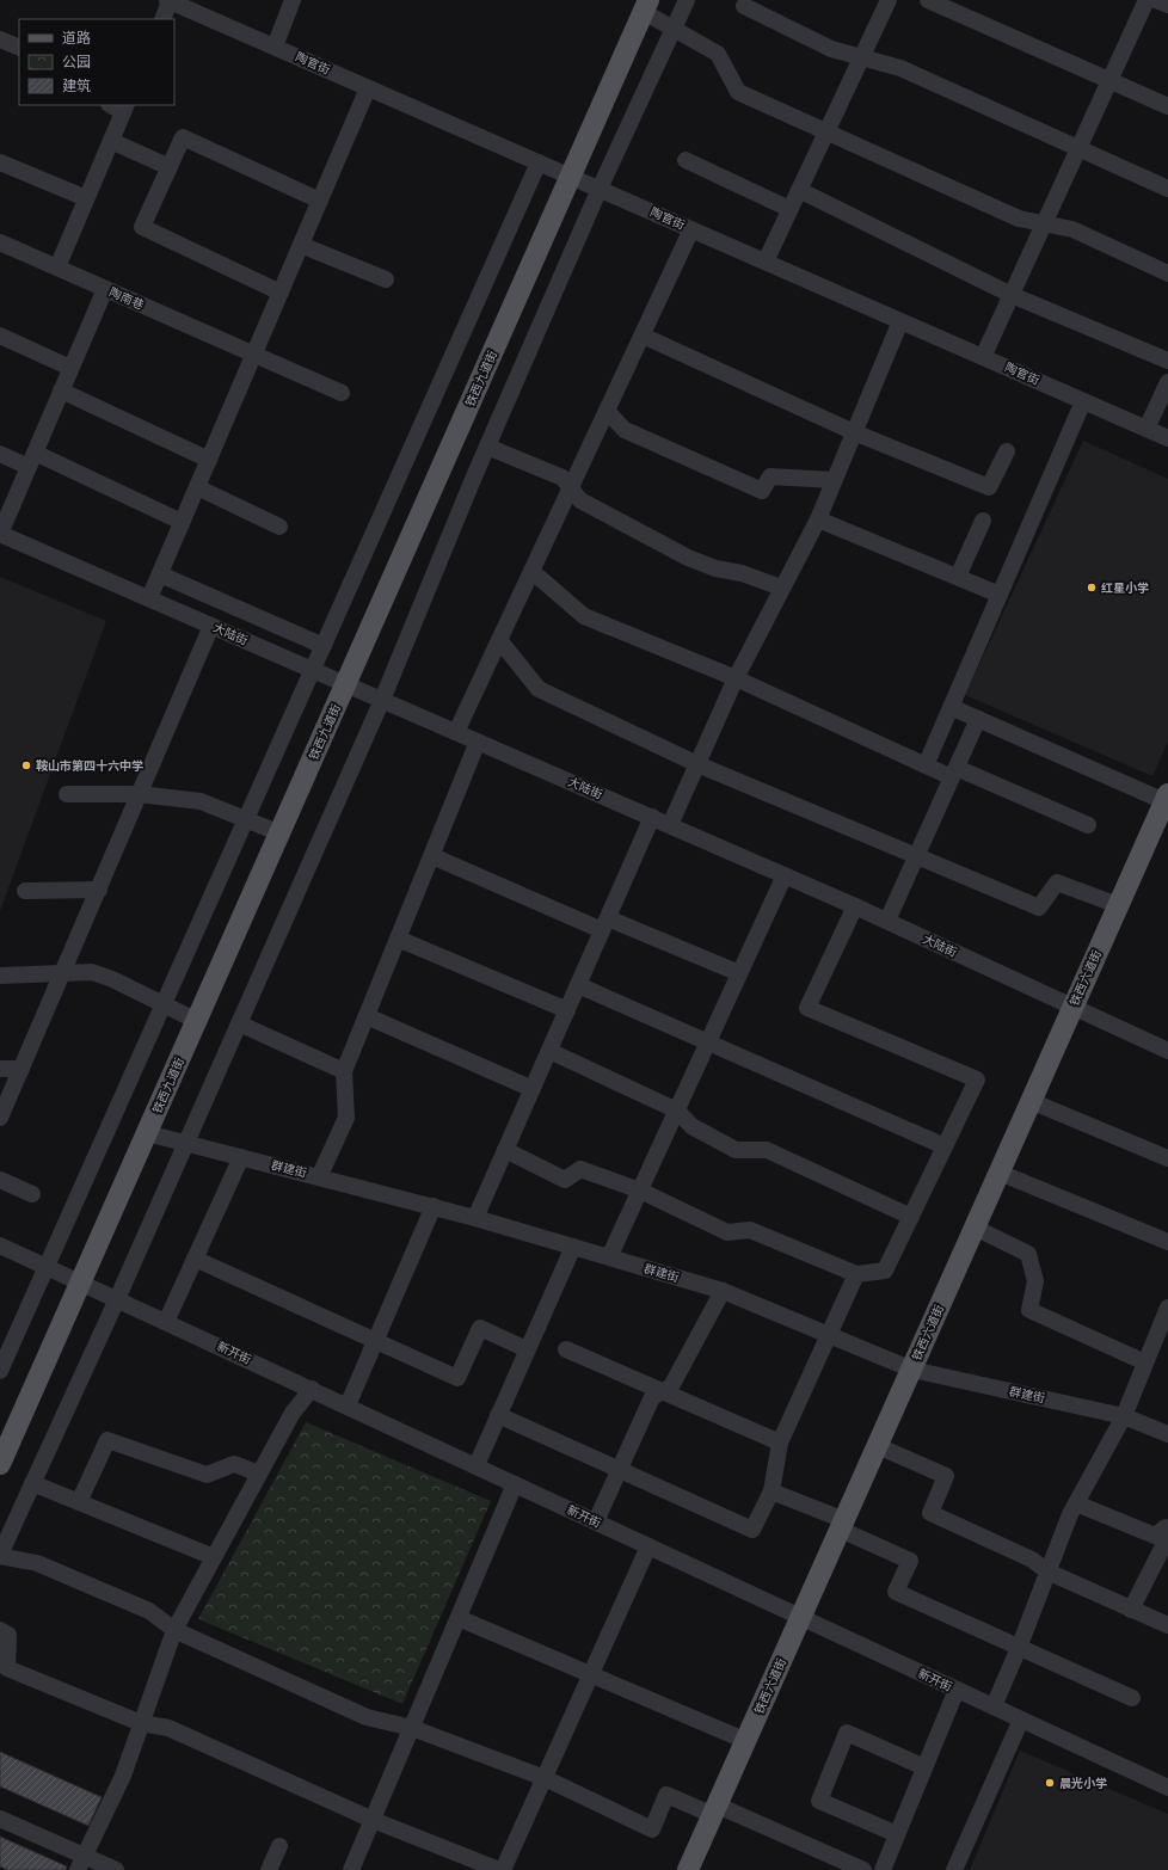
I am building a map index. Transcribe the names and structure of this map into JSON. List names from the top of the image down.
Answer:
{
  "streets": {
    "main road": ["铁西九道街", "铁西六道街"],
    "street": [
      "陶官街",
      "陶南巷",
      "大陆街",
      "群建街",
      "新开街"
    ]
  },
  "crossings": [
    ["陶官街", "铁西九道街"],
    ["铁西九道街", "大陆街"],
    ["铁西九道街", "群建街"],
    ["铁西九道街", "新开街"],
    ["大陆街", "铁西六道街"],
    ["铁西六道街", "群建街"],
    ["铁西六道街", "新开街"]
  ],
  "places": ["红星小学", "鞍山市第四十六中学", "晨光小学"],
  "legend": ["道路", "公园", "建筑"]
}
